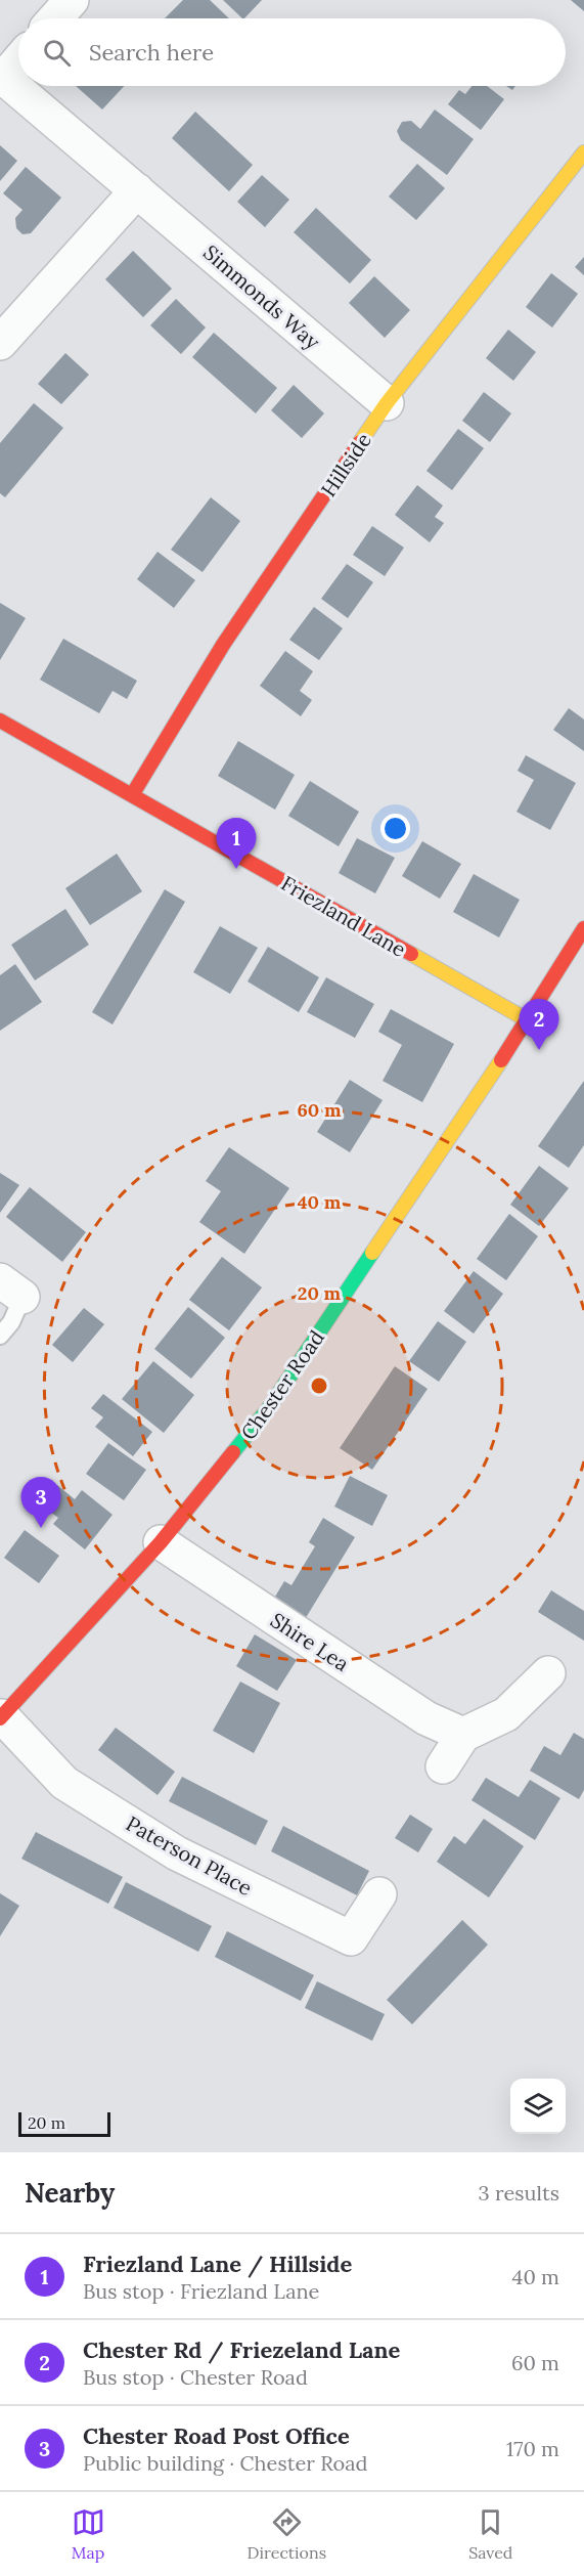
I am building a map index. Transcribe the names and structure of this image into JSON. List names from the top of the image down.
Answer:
{
  "streets": {
    "main road": ["Hillside", "Friezland Lane", "Chester Road"],
    "street": ["Simmonds Way", "Shire Lea", "Paterson Place"]
  },
  "crossings": [
    ["Simmonds Way", "Hillside"],
    ["Hillside", "Friezland Lane"],
    ["Friezland Lane", "Chester Road"],
    ["Chester Road", "Shire Lea"],
    ["Chester Road", "Paterson Place"]
  ],
  "scale_bar": "20 m",
  "page": {
    "search": "Search here",
    "pins": ["1", "2", "3"],
    "scale": "20 m",
    "heading": ["Nearby", "3 results"],
    "list": [
      {
        "mark": "1",
        "name": "Friezland Lane / Hillside",
        "note": "Bus stop · Friezland Lane",
        "value": "40 m"
      },
      {
        "mark": "2",
        "name": "Chester Rd / Friezeland Lane",
        "note": "Bus stop · Chester Road",
        "value": "60 m"
      },
      {
        "mark": "3",
        "name": "Chester Road Post Office",
        "note": "Public building · Chester Road",
        "value": "170 m"
      }
    ],
    "nav": ["Map", "Directions", "Saved"]
  },
  "rings": ["60 m", "40 m", "20 m"]
}
